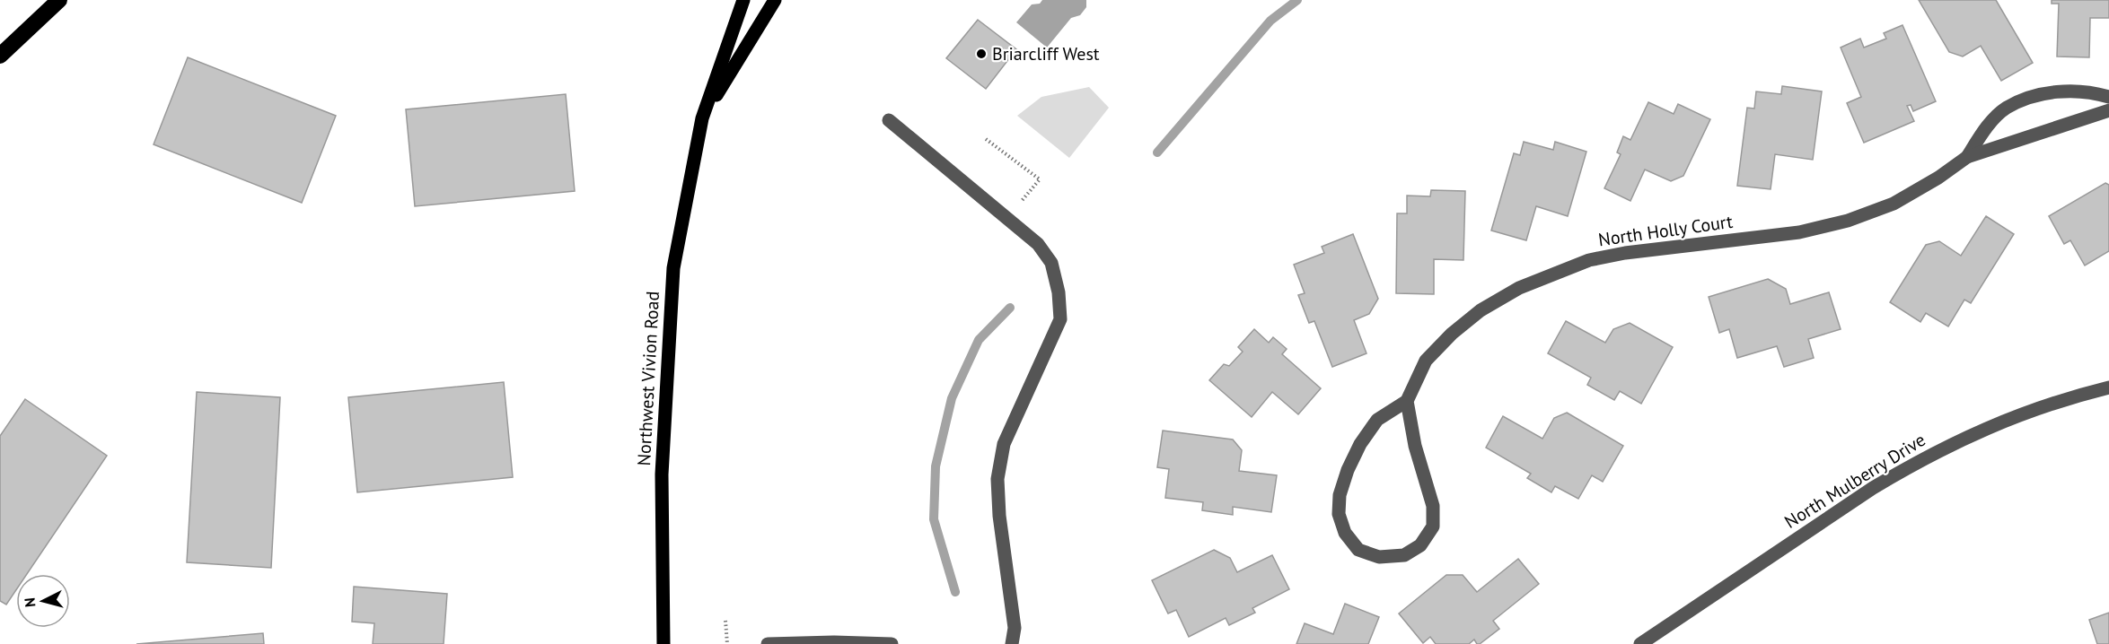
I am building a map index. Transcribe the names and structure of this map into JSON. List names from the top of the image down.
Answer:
{
  "streets": {
    "main road": ["Northwest Vivion Road"],
    "street": ["North Holly Court", "North Mulberry Drive"]
  },
  "places": ["Briarcliff West"],
  "north": "left"
}
